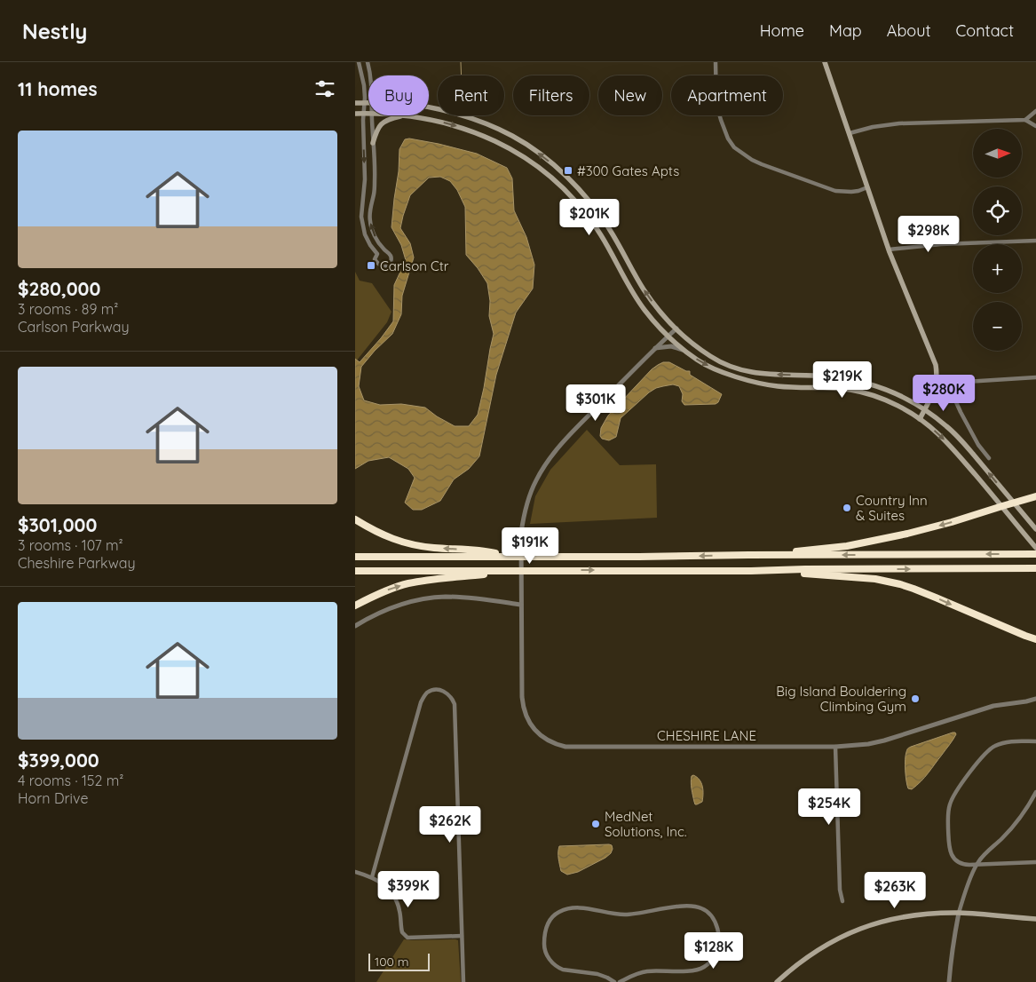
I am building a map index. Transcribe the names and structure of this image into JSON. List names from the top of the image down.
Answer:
{
  "streets": {
    "street": ["CHESHIRE LANE"]
  },
  "places": {
    "transit": ["#300 Gates Apts", "Carlson Ctr"],
    "other": ["Country Inn & Suites", "Big Island Bouldering Climbing Gym", "MedNet Solutions, Inc."]
  },
  "scale_bar": "100 m",
  "north": "right",
  "page": {
    "header": "Nestly",
    "nav": [
      "Home",
      "Map",
      "About",
      "Contact"
    ],
    "heading": "11 homes",
    "chip": [
      "Buy",
      "Rent",
      "Filters",
      "New",
      "Apartment"
    ],
    "list": [
      {
        "name": "$280,000",
        "note": "3 rooms · 89 m² · Carlson Parkway"
      },
      {
        "name": "$301,000",
        "note": "3 rooms · 107 m² · Cheshire Parkway"
      },
      {
        "name": "$399,000",
        "note": "4 rooms · 152 m² · Horn Drive"
      }
    ],
    "map_buttons": ["+", "−"],
    "price": [
      "$201K",
      "$298K",
      "$219K",
      "$280K",
      "$301K",
      "$191K",
      "$254K",
      "$262K",
      "$399K",
      "$263K",
      "$128K"
    ],
    "scale": "100 m"
  }
}
